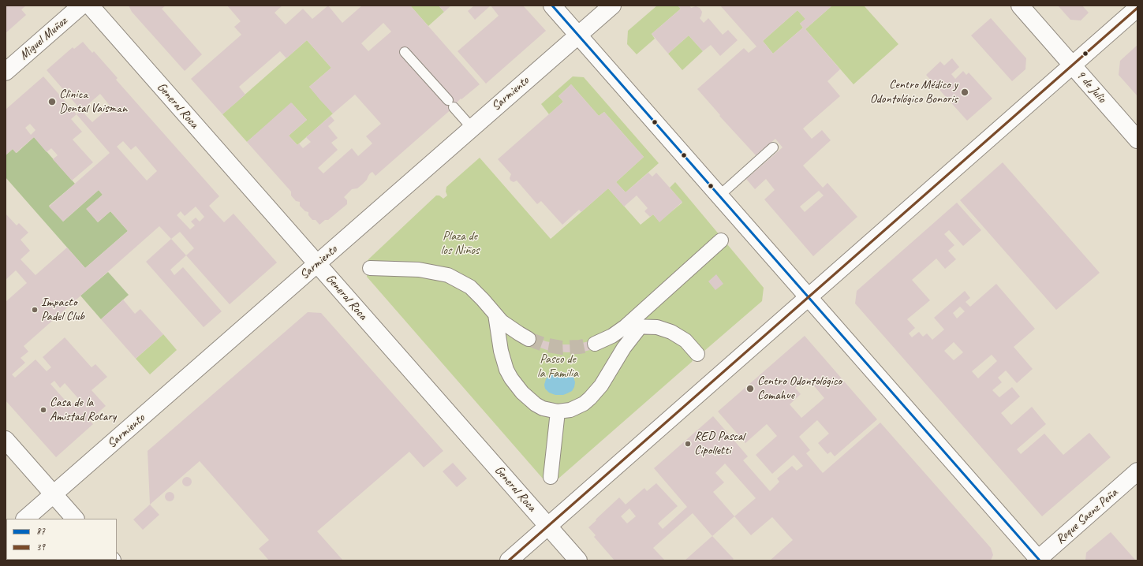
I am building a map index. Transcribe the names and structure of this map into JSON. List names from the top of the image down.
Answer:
{
  "streets": {
    "street": [
      "Miguel Muñoz",
      "9 de Julio",
      "Sarmiento",
      "General Roca",
      "Roque Saenz Peña"
    ]
  },
  "crossings": [
    ["Sarmiento", "General Roca"]
  ],
  "parks": ["Plaza de los Niños", "Paseo de la Familia"],
  "places": [
    "Centro Médico y Odontológico Bonoris",
    "Clinica Dental Vaisman",
    "Impacto Padel Club",
    "Centro Odontológico Comahue",
    "Casa de la Amistad Rotary",
    "RED Pascal Cipolletti"
  ],
  "lines": ["transit line 87", "transit line 39"],
  "legend": ["87", "39"]
}
